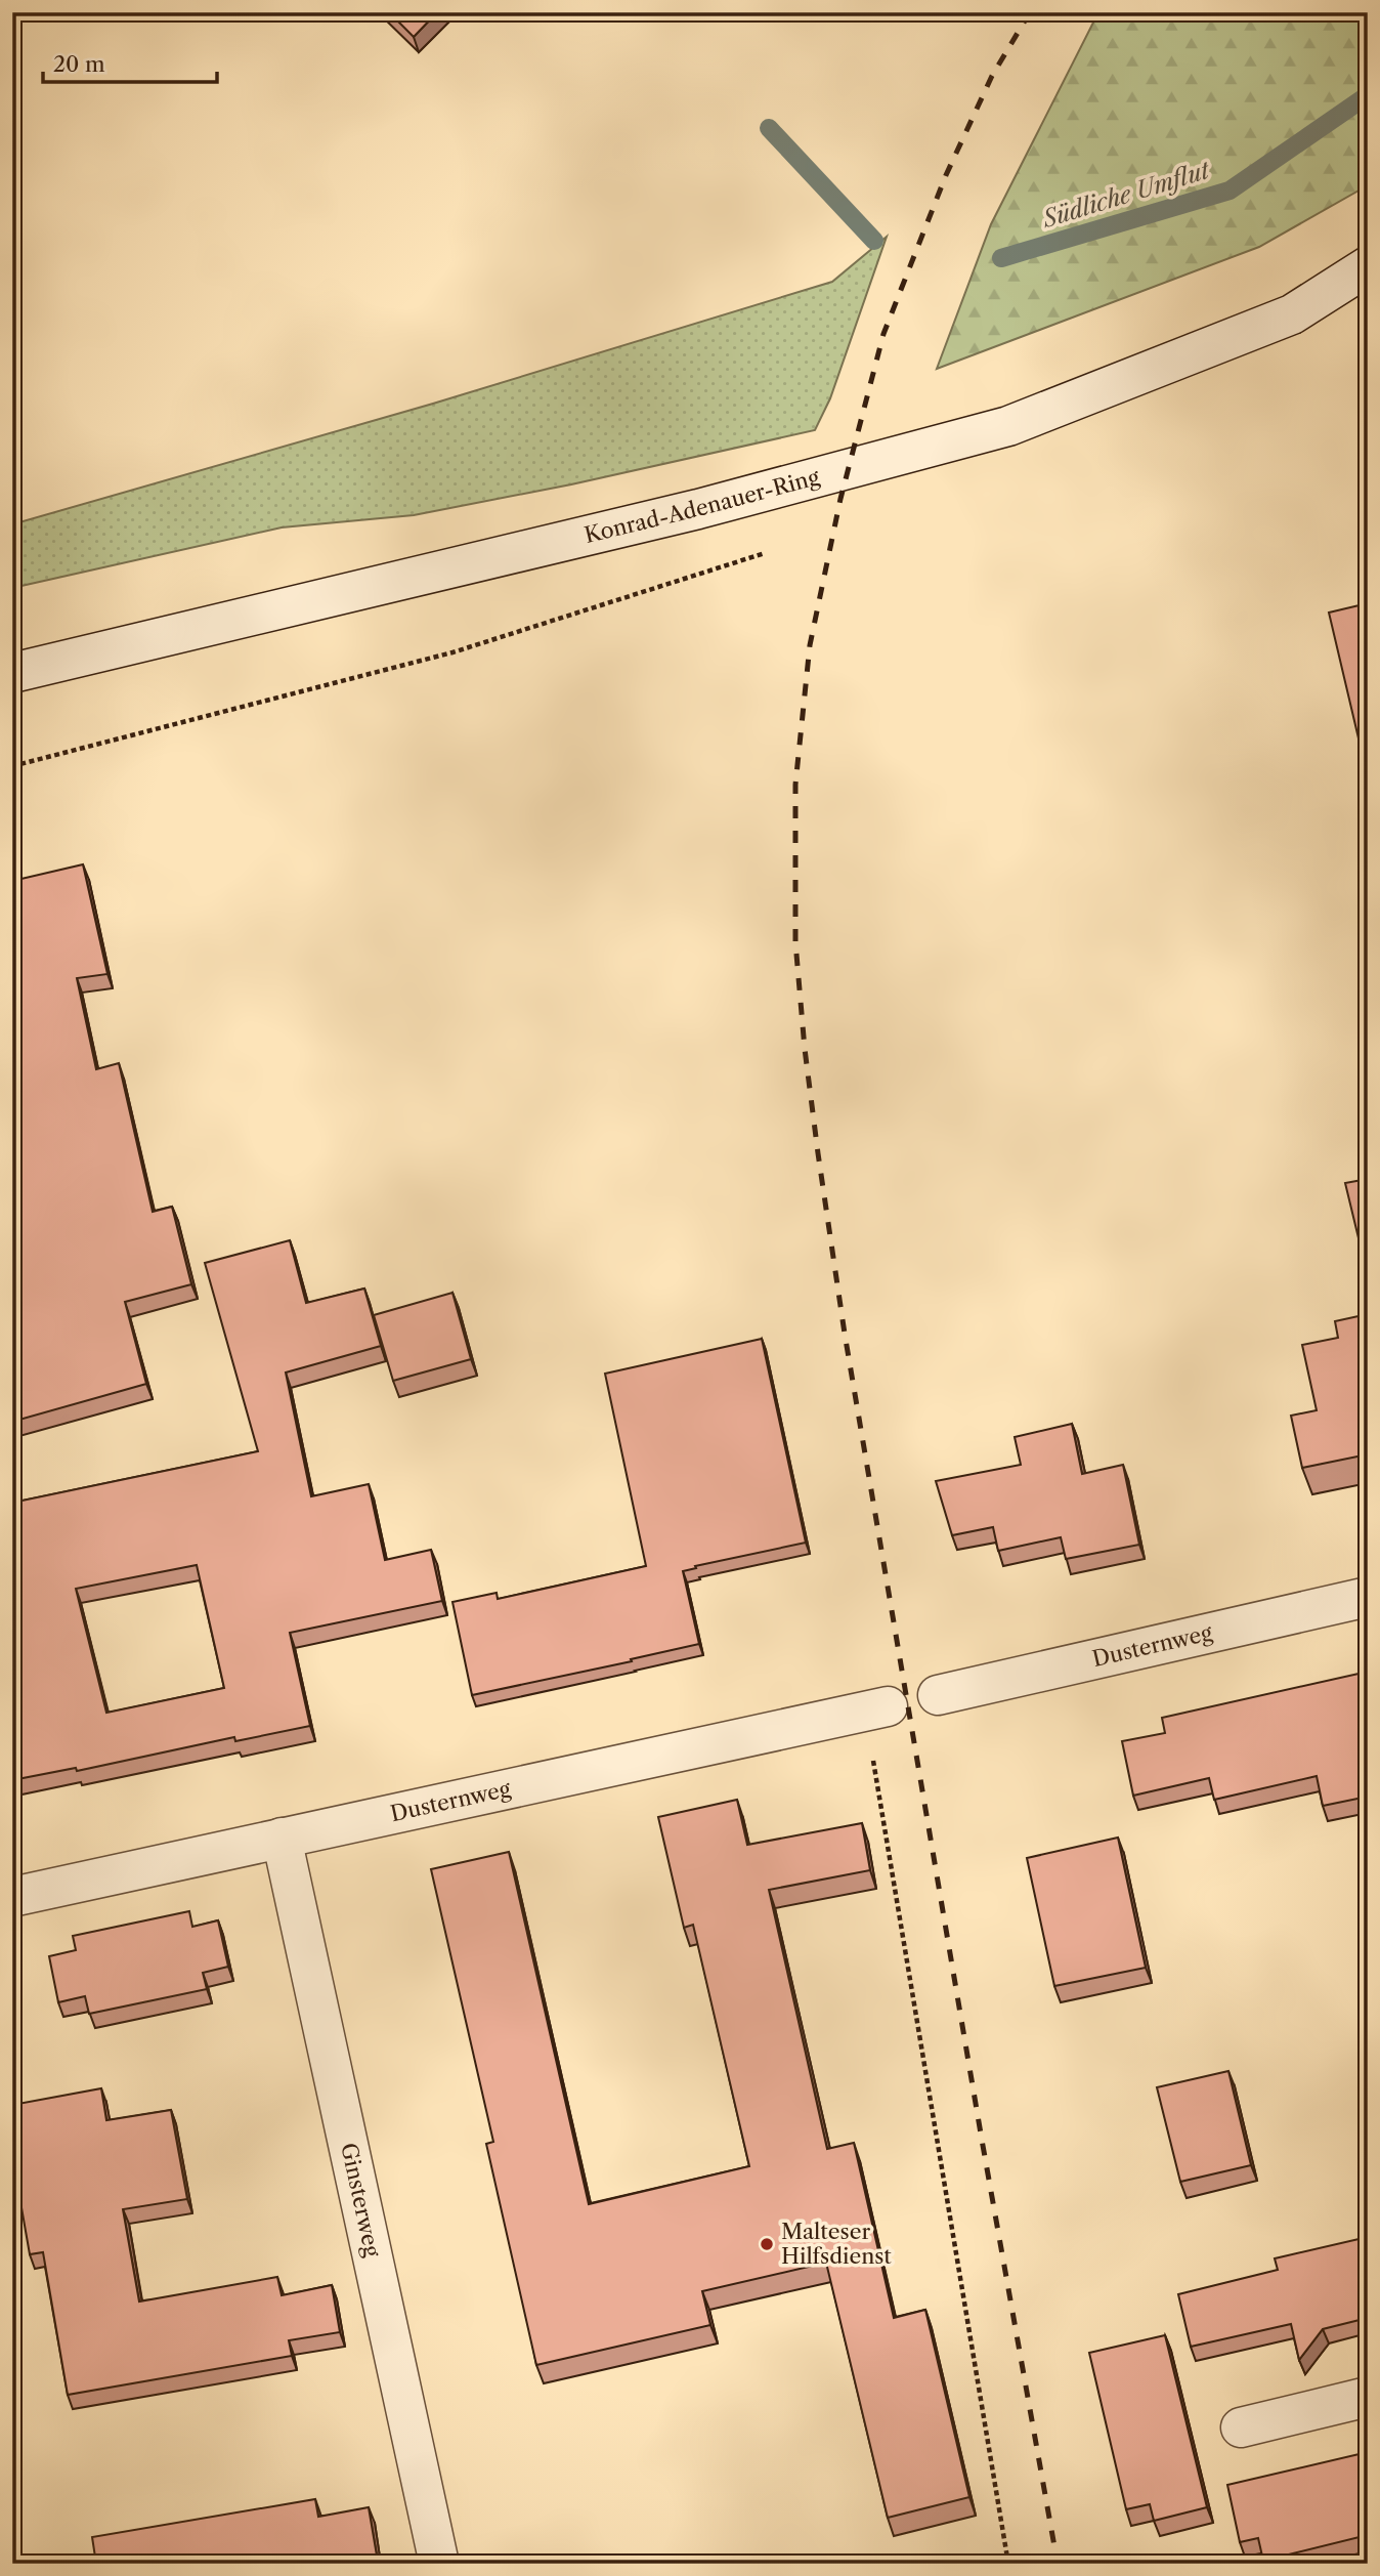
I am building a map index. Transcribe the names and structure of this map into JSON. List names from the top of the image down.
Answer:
{
  "streets": {
    "street": ["Konrad-Adenauer-Ring", "Dusternweg", "Ginsterweg"]
  },
  "crossings": [
    ["Dusternweg", "Ginsterweg"]
  ],
  "water": ["Südliche Umflut"],
  "places": ["Malteser Hilfsdienst"],
  "scale_bar": "20 m"
}
